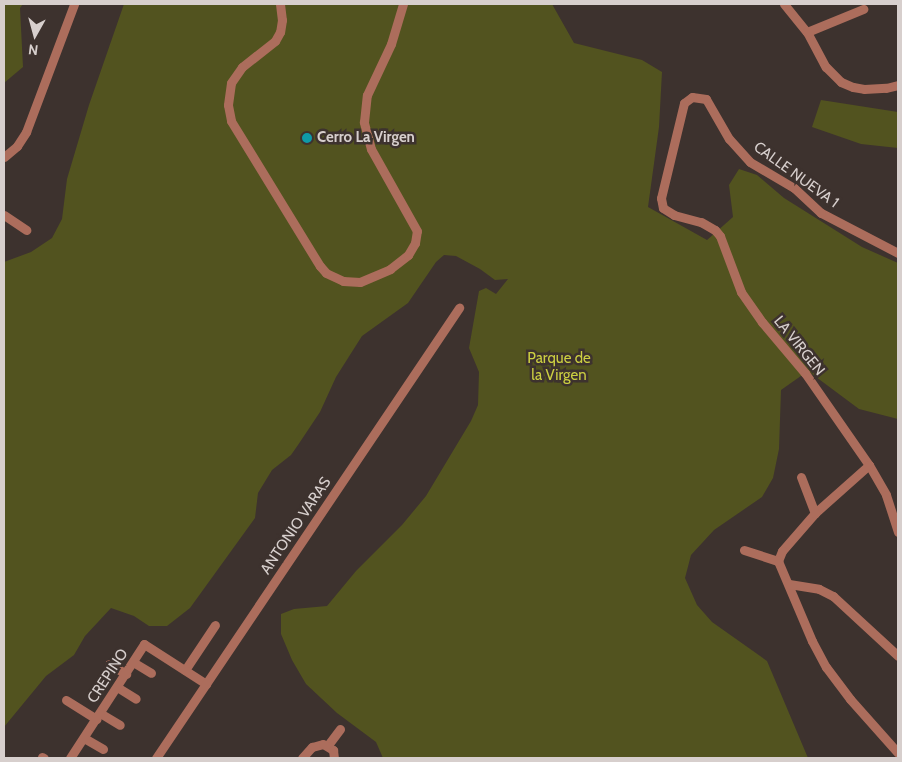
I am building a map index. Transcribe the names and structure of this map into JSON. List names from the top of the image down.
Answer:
{
  "streets": {
    "street": [
      "CALLE NUEVA 1",
      "LA VIRGEN",
      "ANTONIO VARAS",
      "CREPINO"
    ]
  },
  "crossings": [
    ["CALLE NUEVA 1", "LA VIRGEN"],
    ["ANTONIO VARAS", "CREPINO"]
  ],
  "parks": ["Parque de la Virgen"],
  "places": ["Cerro La Virgen"],
  "north": "bottom"
}
